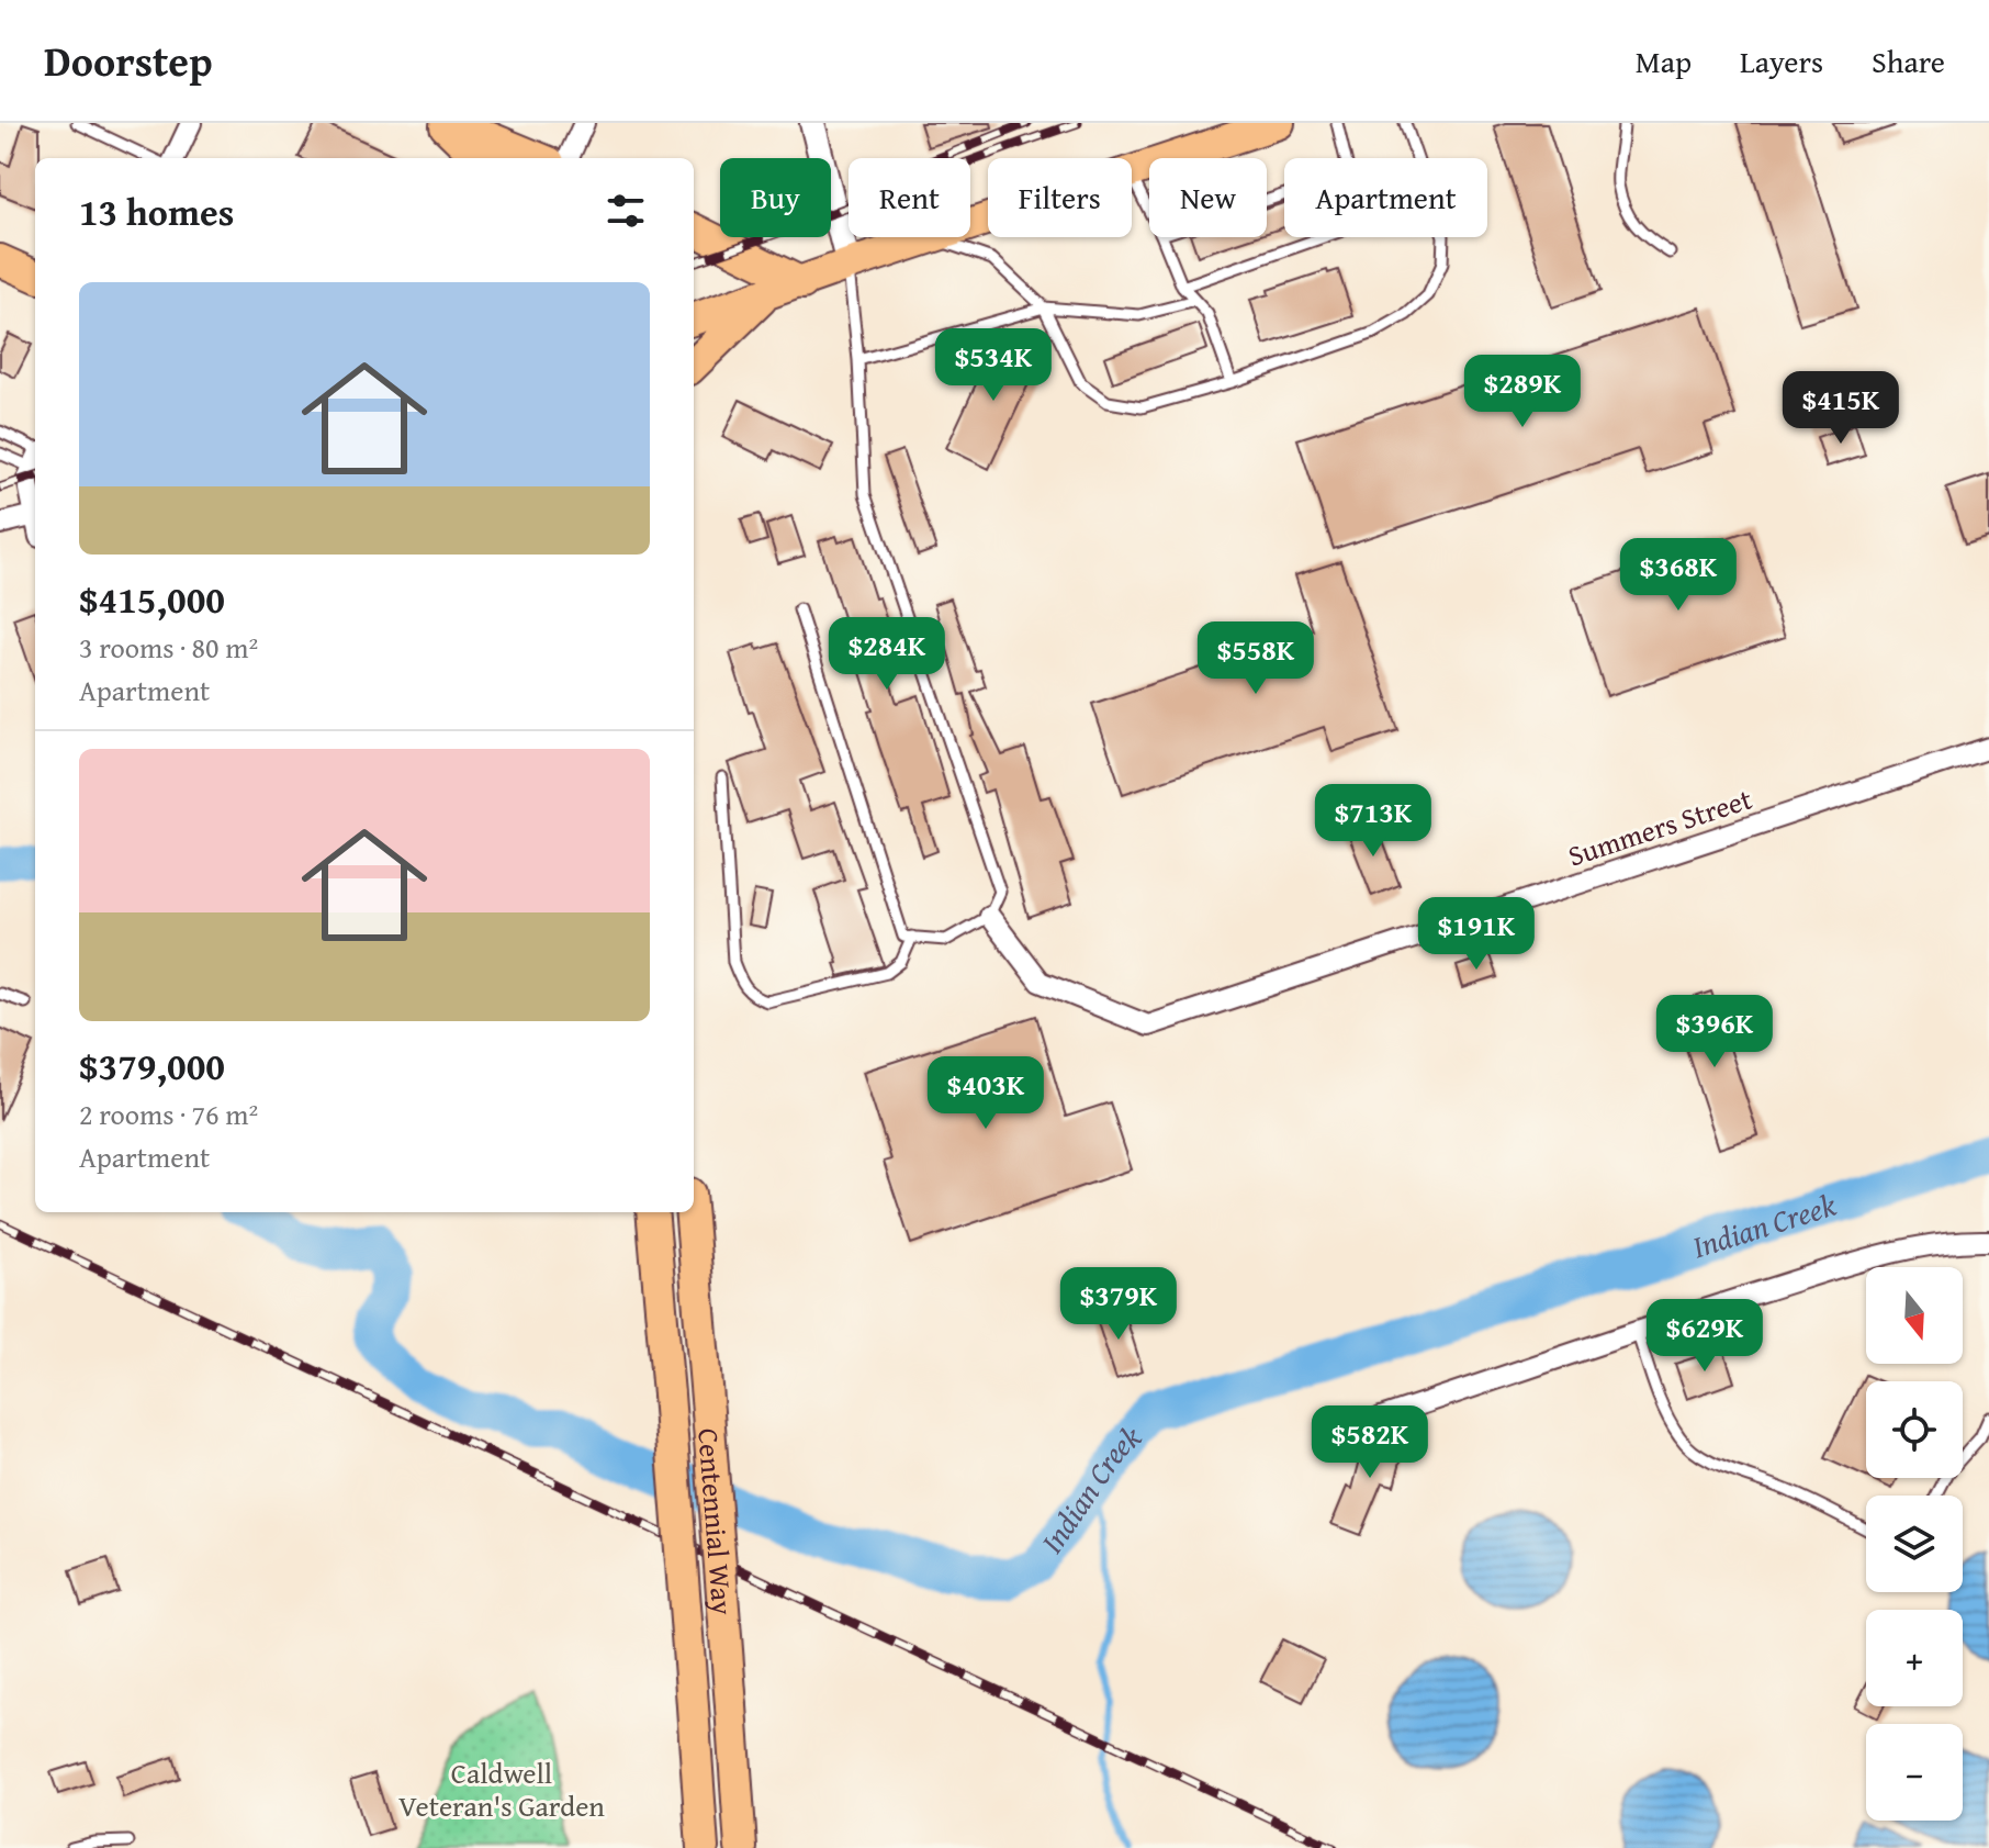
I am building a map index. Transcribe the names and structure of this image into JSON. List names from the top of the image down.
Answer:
{
  "streets": {
    "main road": ["Centennial Way"],
    "street": ["Summers Street"]
  },
  "water": ["Indian Creek"],
  "parks": ["Caldwell Veteran's Garden"],
  "north": "bottom",
  "page": {
    "header": "Doorstep",
    "nav": ["Map", "Layers", "Share"],
    "chip": [
      "Buy",
      "Rent",
      "Filters",
      "New",
      "Apartment"
    ],
    "heading": "13 homes",
    "list": [
      {
        "name": "$415,000",
        "note": "3 rooms · 80 m² · Apartment"
      },
      {
        "name": "$379,000",
        "note": "2 rooms · 76 m² · Apartment"
      }
    ],
    "price": [
      "$534K",
      "$289K",
      "$415K",
      "$368K",
      "$284K",
      "$558K",
      "$713K",
      "$191K",
      "$396K",
      "$403K",
      "$379K",
      "$629K",
      "$582K"
    ],
    "map_buttons": ["+", "−"]
  }
}
